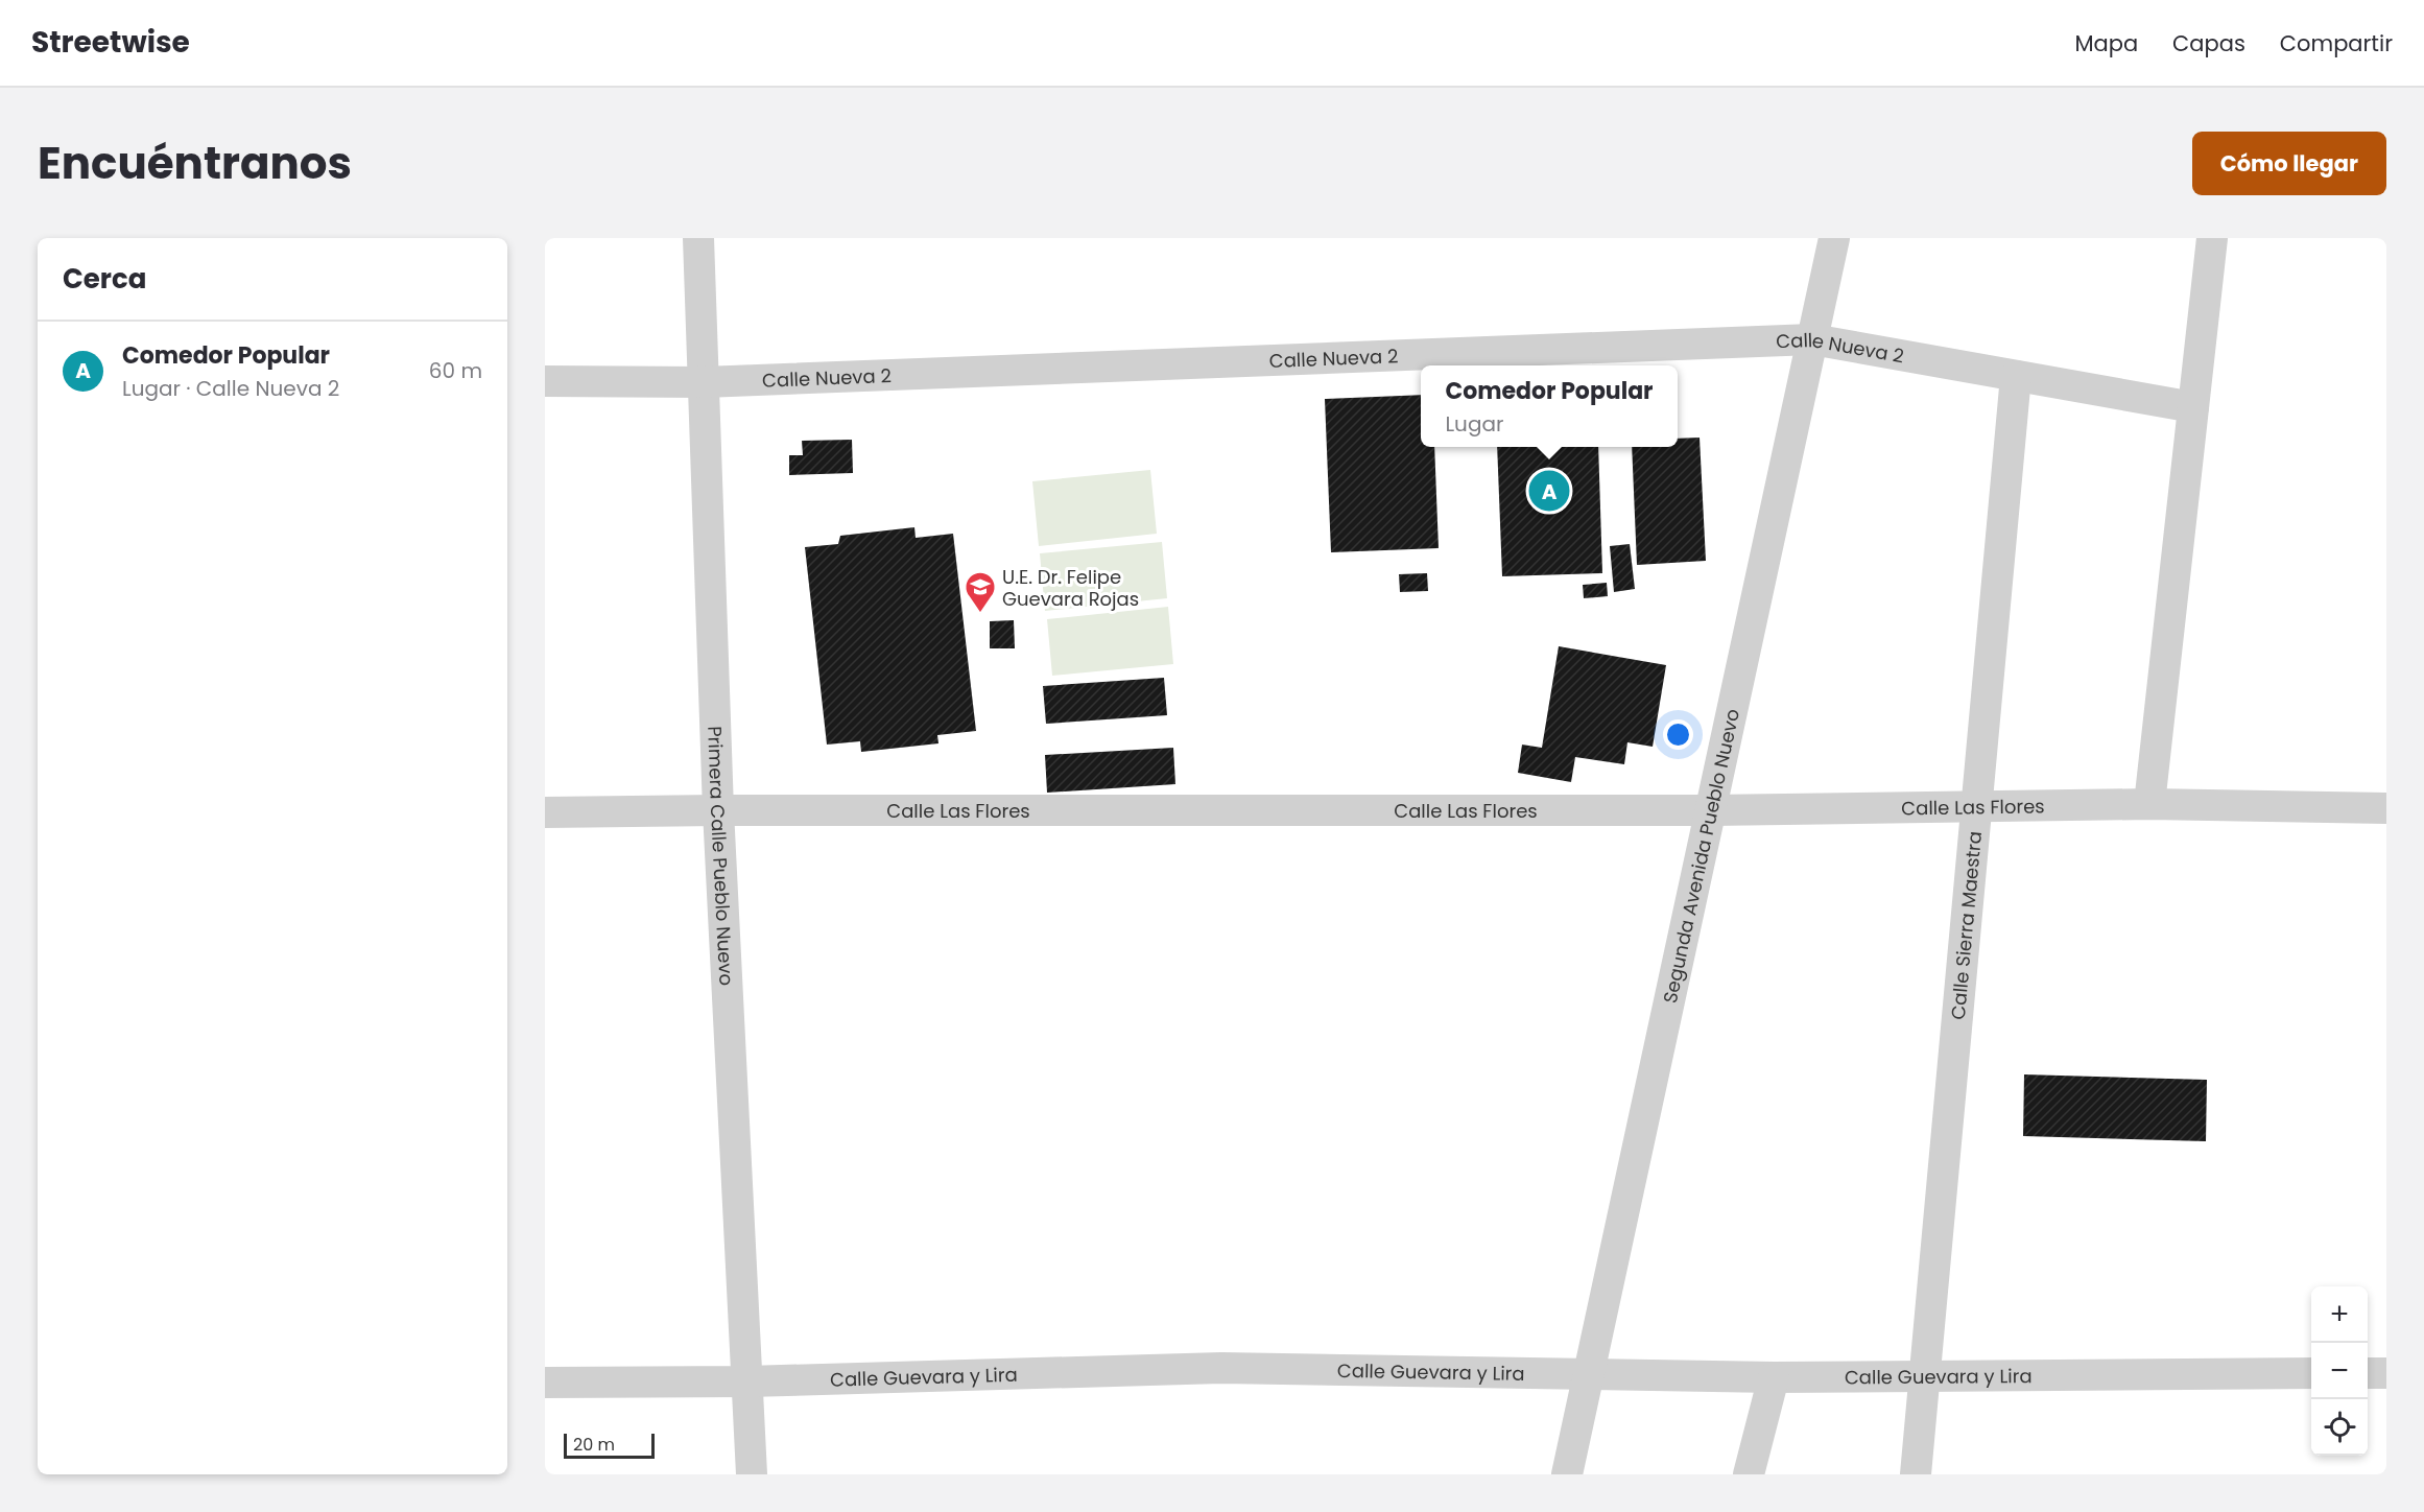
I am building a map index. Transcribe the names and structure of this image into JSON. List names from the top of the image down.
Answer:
{
  "streets": {
    "street": [
      "Calle Nueva 2",
      "Calle Las Flores",
      "Primera Calle Pueblo Nuevo",
      "Segunda Avenida Pueblo Nuevo",
      "Calle Sierra Maestra",
      "Calle Guevara y Lira"
    ]
  },
  "crossings": [
    ["Calle Nueva 2", "Primera Calle Pueblo Nuevo"],
    ["Calle Nueva 2", "Segunda Avenida Pueblo Nuevo"],
    ["Calle Nueva 2", "Calle Sierra Maestra"],
    ["Calle Las Flores", "Primera Calle Pueblo Nuevo"],
    ["Calle Las Flores", "Segunda Avenida Pueblo Nuevo"],
    ["Calle Las Flores", "Calle Sierra Maestra"],
    ["Primera Calle Pueblo Nuevo", "Calle Guevara y Lira"],
    ["Segunda Avenida Pueblo Nuevo", "Calle Guevara y Lira"],
    ["Calle Sierra Maestra", "Calle Guevara y Lira"]
  ],
  "places": {
    "school or university": ["U.E. Dr. Felipe Guevara Rojas"]
  },
  "scale_bar": "20 m",
  "page": {
    "header": "Streetwise",
    "nav": ["Mapa", "Capas", "Compartir"],
    "title": "Encuéntranos",
    "buttons": "Cómo llegar",
    "heading": "Cerca",
    "list": [
      {
        "mark": "A",
        "name": "Comedor Popular",
        "note": "Lugar · Calle Nueva 2",
        "value": "60 m"
      }
    ],
    "popup": ["Comedor Popular", "Lugar"],
    "pins": "A",
    "map_buttons": ["+", "−"],
    "scale": "20 m"
  }
}
